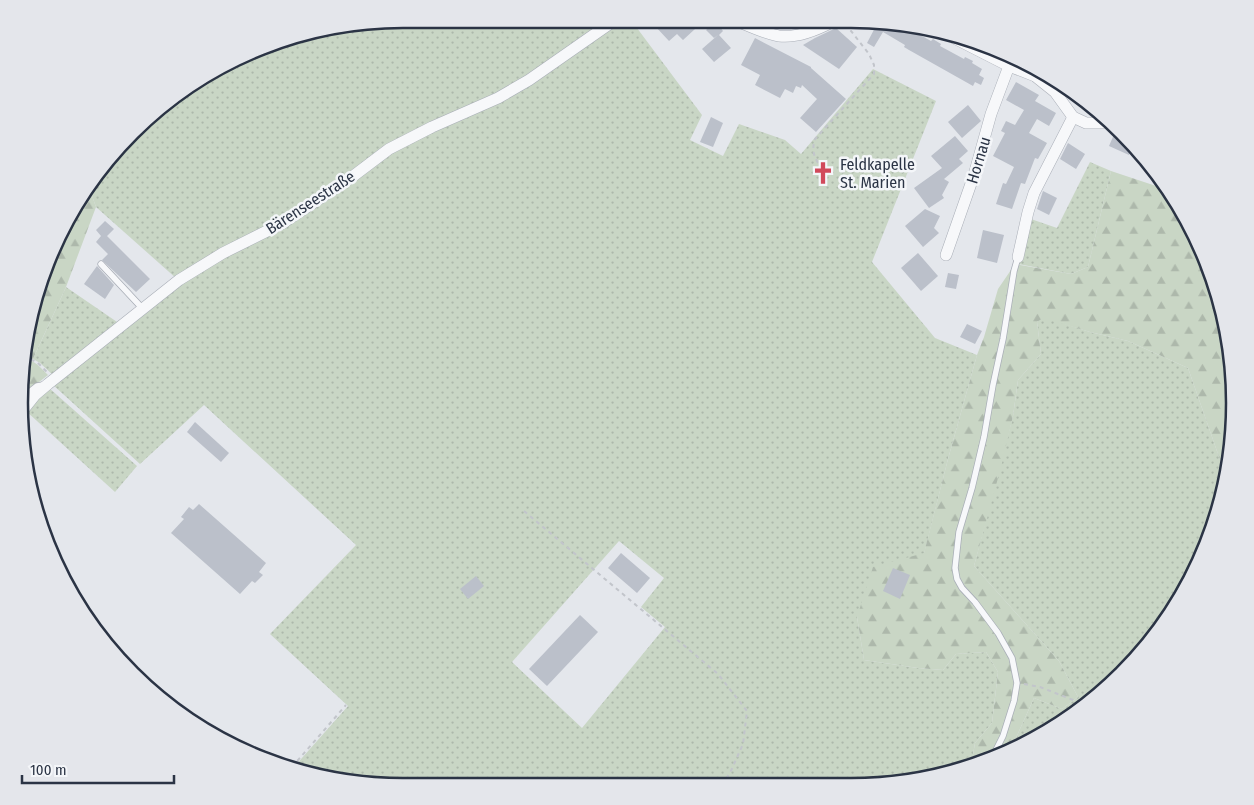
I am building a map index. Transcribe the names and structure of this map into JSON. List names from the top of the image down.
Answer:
{
  "streets": {
    "street": ["Hornau", "Bärenseestraße"]
  },
  "places": {
    "church": ["Feldkapelle St. Marien"]
  },
  "scale_bar": "100 m"
}
